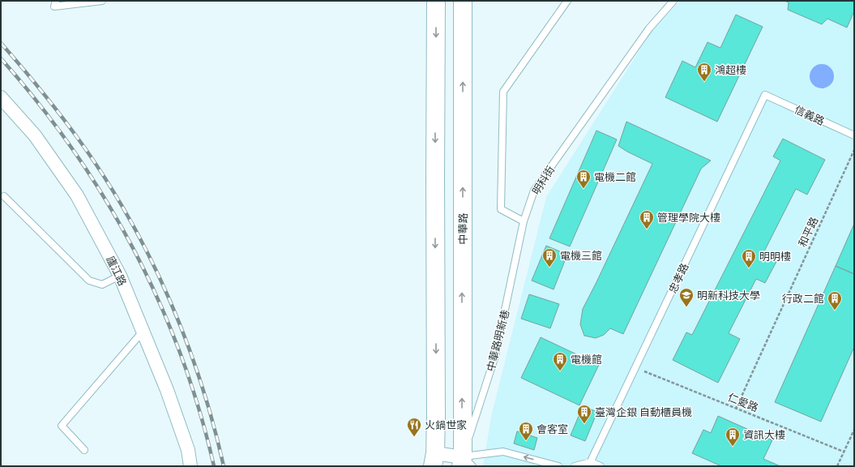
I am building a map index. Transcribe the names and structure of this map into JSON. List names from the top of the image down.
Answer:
{
  "streets": {
    "main road": ["中華路"],
    "street": ["廬江路"],
    "lane": [
      "信義路",
      "明科街",
      "忠孝路",
      "中華路明新巷"
    ],
    "path": ["和平路", "仁愛路"]
  },
  "crossings": [
    ["信義路", "忠孝路"],
    ["明科街", "中華路明新巷"],
    ["中華路", "中華路明新巷"],
    ["和平路", "仁愛路"],
    ["忠孝路", "仁愛路"]
  ],
  "places": {
    "building": [
      "鴻超樓",
      "電機二館",
      "管理學院大樓",
      "電機三館",
      "明明樓",
      "行政二館",
      "電機館",
      "臺灣企銀 自動櫃員機",
      "會客室",
      "資訊大樓"
    ],
    "school or university": ["明新科技大學"],
    "restaurant": ["火鍋世家"]
  }
}
